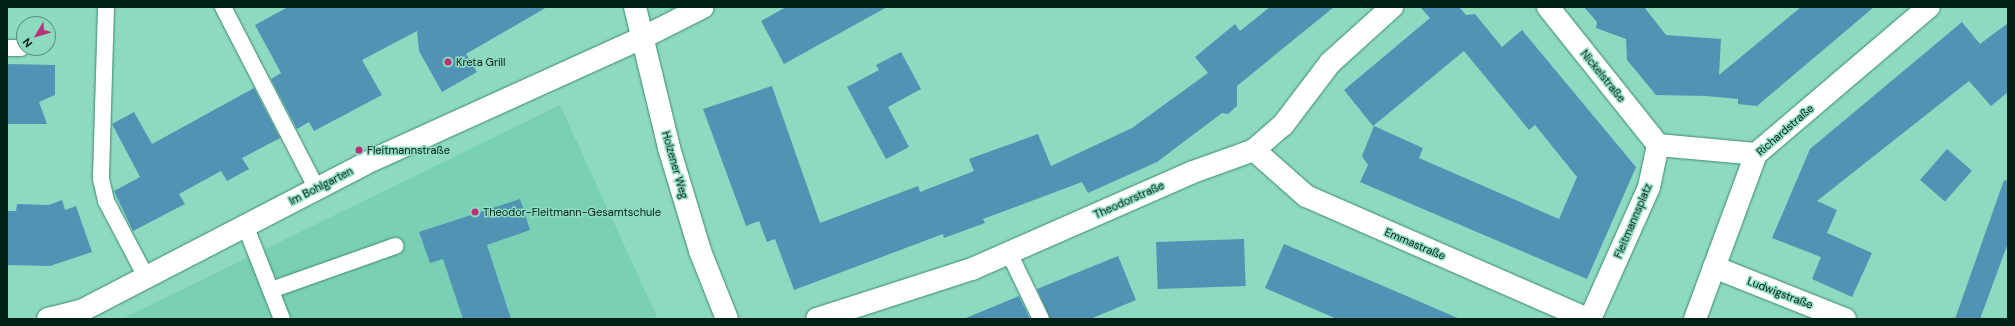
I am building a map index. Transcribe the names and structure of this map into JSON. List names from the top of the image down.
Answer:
{
  "streets": {
    "street": [
      "Nickelstraße",
      "Richardstraße",
      "Holzener Weg",
      "Im Bohlgarten",
      "Theodorstraße",
      "Fleitmannsplatz",
      "Emmastraße",
      "Ludwigstraße"
    ]
  },
  "crossings": [
    ["Nickelstraße", "Fleitmannsplatz"],
    ["Richardstraße", "Ludwigstraße"],
    ["Holzener Weg", "Im Bohlgarten"],
    ["Theodorstraße", "Emmastraße"],
    ["Fleitmannsplatz", "Emmastraße"]
  ],
  "places": ["Kreta Grill", "Fleitmannstraße", "Theodor-Fleitmann-Gesamtschule"],
  "north": "bottom left"
}
